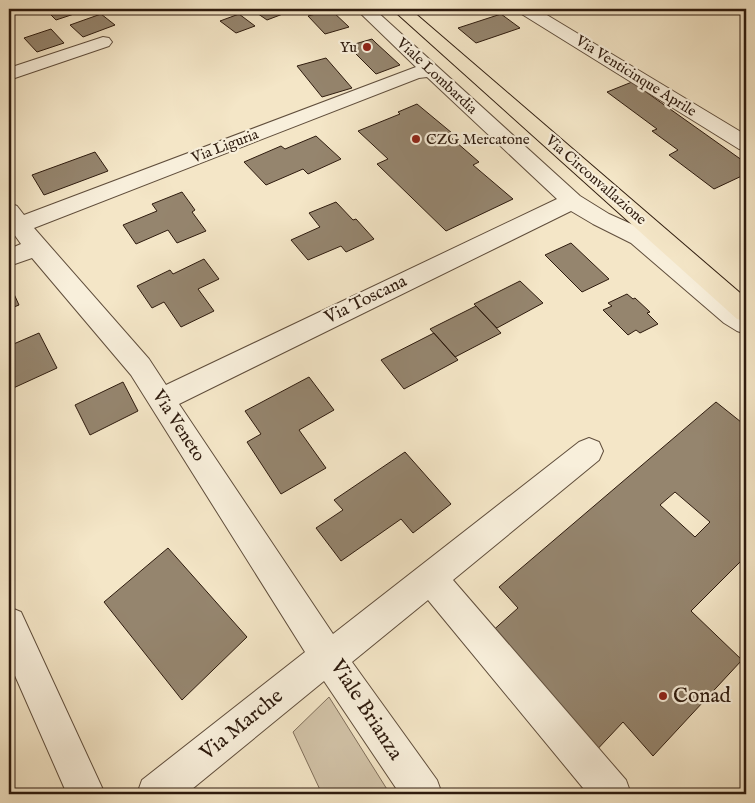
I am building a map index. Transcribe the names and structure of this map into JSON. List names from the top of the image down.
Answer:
{
  "streets": {
    "main road": ["Via Circonvallazione"],
    "street": [
      "Viale Lombardia",
      "Via Venticinque Aprile",
      "Via Liguria",
      "Via Toscana",
      "Via Veneto",
      "Viale Brianza",
      "Via Marche"
    ]
  },
  "crossings": [
    ["Viale Lombardia", "Via Liguria"],
    ["Viale Lombardia", "Via Toscana"],
    ["Via Liguria", "Via Veneto"],
    ["Via Toscana", "Via Veneto"],
    ["Via Veneto", "Viale Brianza"],
    ["Via Veneto", "Via Marche"],
    ["Viale Brianza", "Via Marche"]
  ],
  "places": ["Yu", "CZG Mercatone", "Conad"]
}
